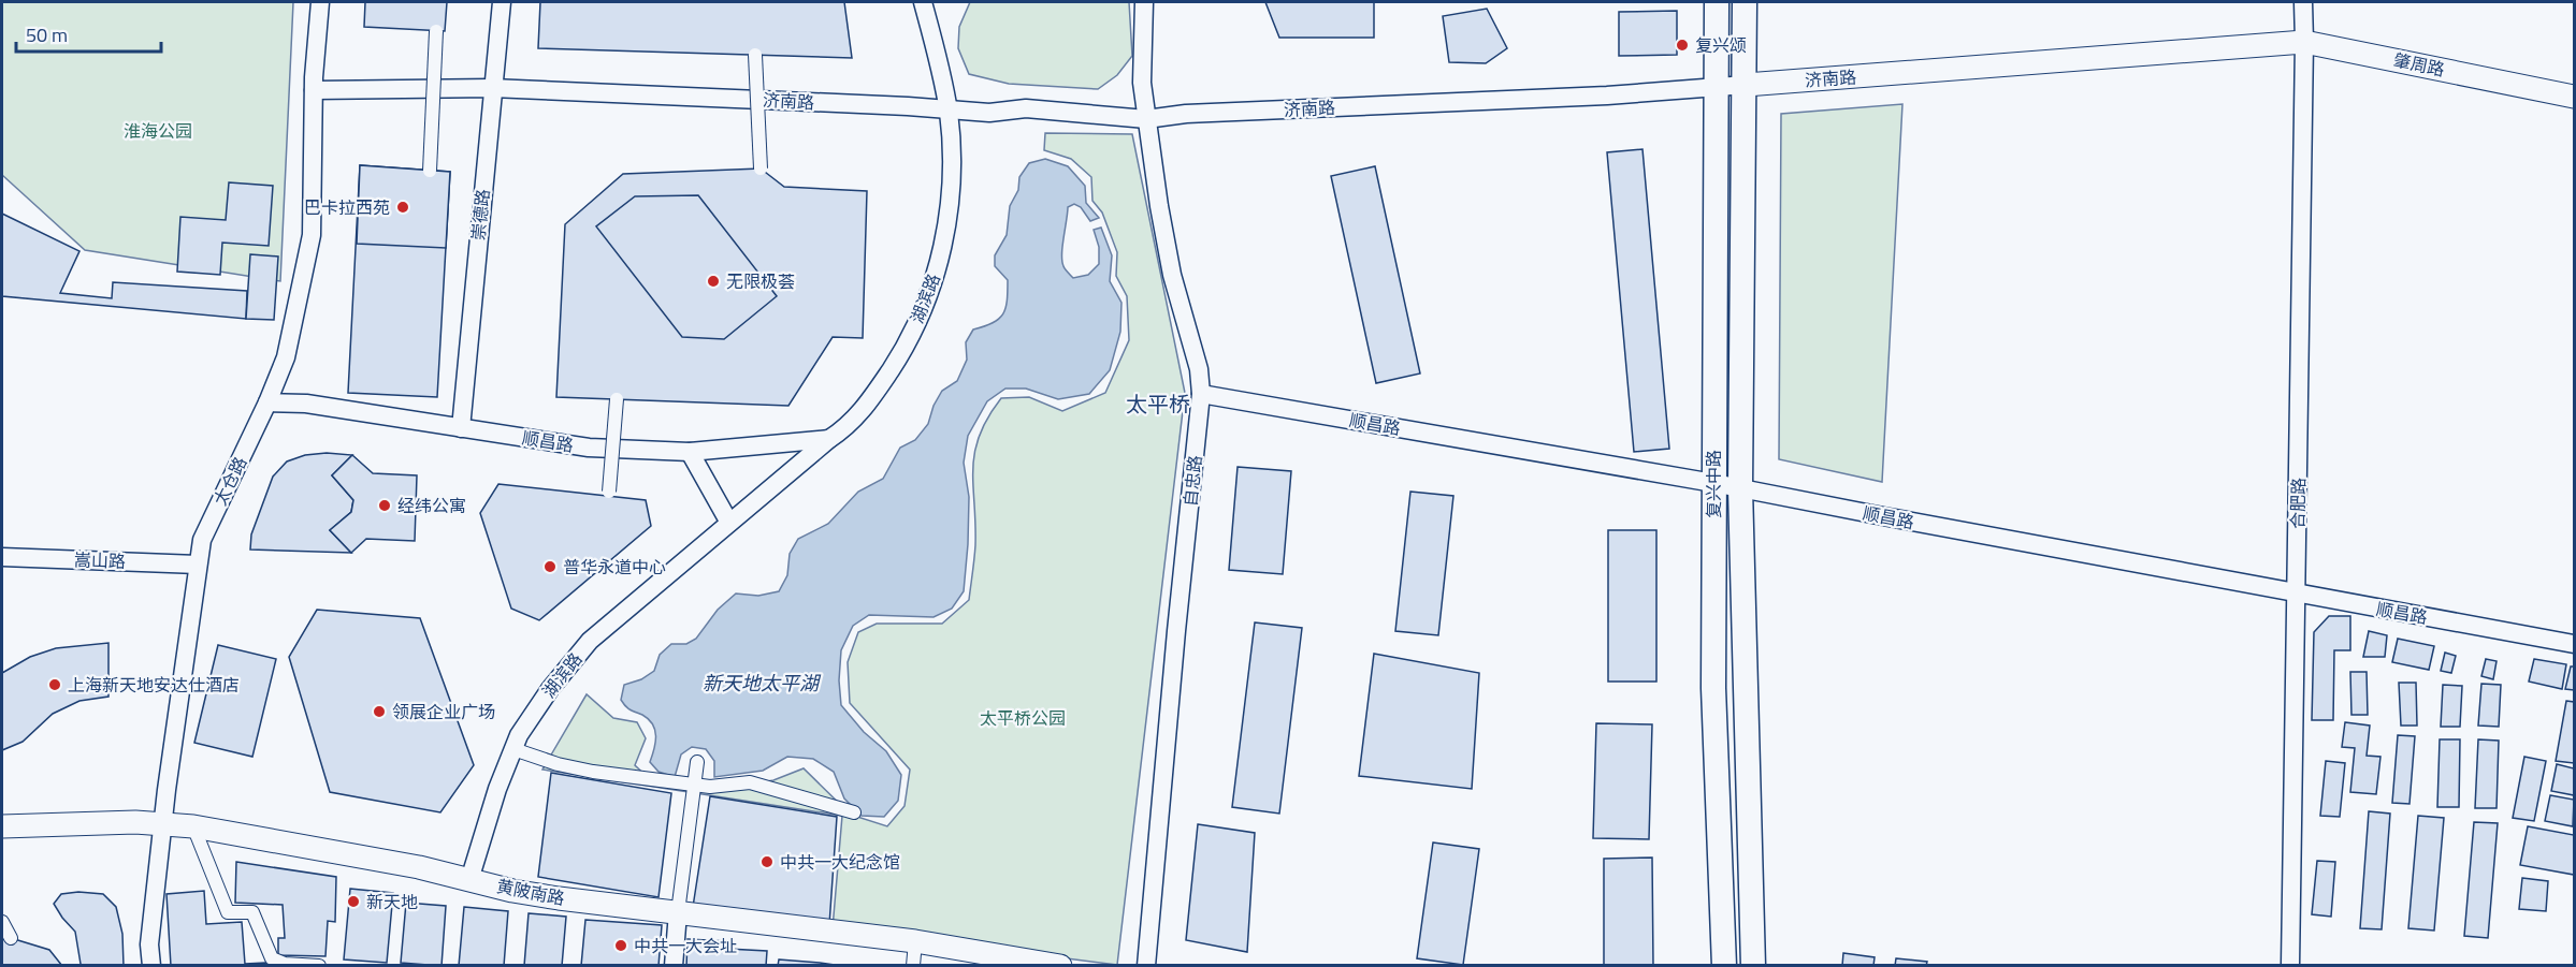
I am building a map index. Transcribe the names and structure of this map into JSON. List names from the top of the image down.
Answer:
{
  "streets": {
    "main road": ["复兴中路"],
    "street": [
      "肇周路",
      "济南路",
      "崇德路",
      "湖滨路",
      "顺昌路",
      "太仓路",
      "自忠路",
      "合肥路",
      "嵩山路",
      "黄陂南路"
    ]
  },
  "crossings": [
    ["肇周路", "济南路"],
    ["肇周路", "合肥路"],
    ["济南路", "崇德路"],
    ["济南路", "湖滨路"],
    ["济南路", "太仓路"],
    ["济南路", "自忠路"],
    ["济南路", "复兴中路"],
    ["济南路", "合肥路"],
    ["崇德路", "顺昌路"],
    ["湖滨路", "顺昌路"],
    ["湖滨路", "黄陂南路"],
    ["顺昌路", "太仓路"],
    ["顺昌路", "自忠路"],
    ["顺昌路", "复兴中路"],
    ["顺昌路", "合肥路"],
    ["太仓路", "嵩山路"],
    ["太仓路", "黄陂南路"]
  ],
  "districts": ["太平桥"],
  "water": ["新天地太平湖"],
  "parks": ["淮海公园", "太平桥公园"],
  "places": [
    "复兴颂",
    "巴卡拉西苑",
    "无限极荟",
    "经纬公寓",
    "普华永道中心",
    "上海新天地安达仕酒店",
    "领展企业广场",
    "中共一大纪念馆",
    "新天地",
    "中共一大会址"
  ],
  "scale_bar": "50 m"
}
